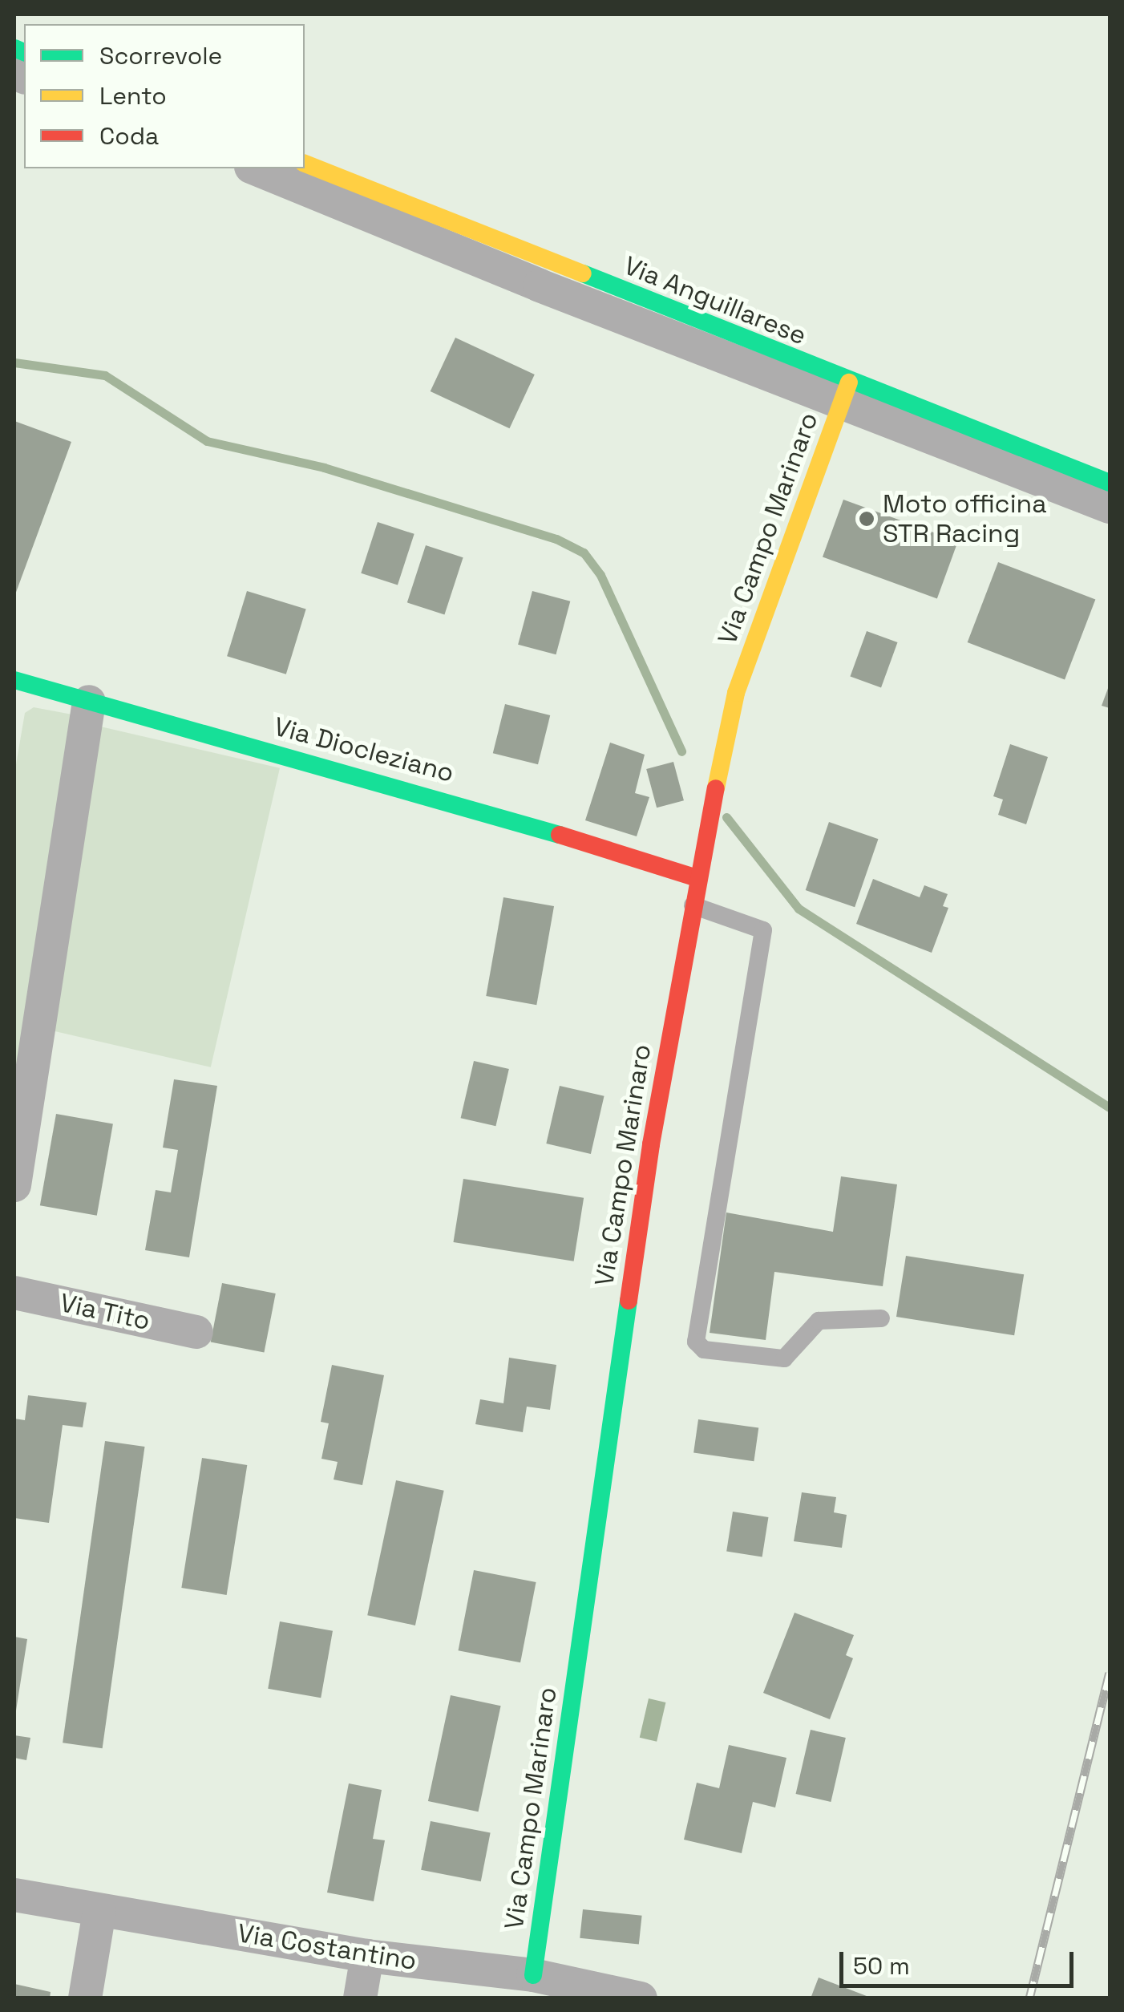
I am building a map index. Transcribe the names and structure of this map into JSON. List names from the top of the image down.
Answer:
{
  "streets": {
    "street": [
      "Via Anguillarese",
      "Via Campo Marinaro",
      "Via Diocleziano",
      "Via Tito",
      "Via Costantino"
    ]
  },
  "crossings": [
    ["Via Anguillarese", "Via Campo Marinaro"],
    ["Via Campo Marinaro", "Via Diocleziano"],
    ["Via Campo Marinaro", "Via Costantino"]
  ],
  "places": ["Moto officina STR Racing"],
  "legend": ["Scorrevole", "Lento", "Coda"],
  "scale_bar": "50 m"
}
